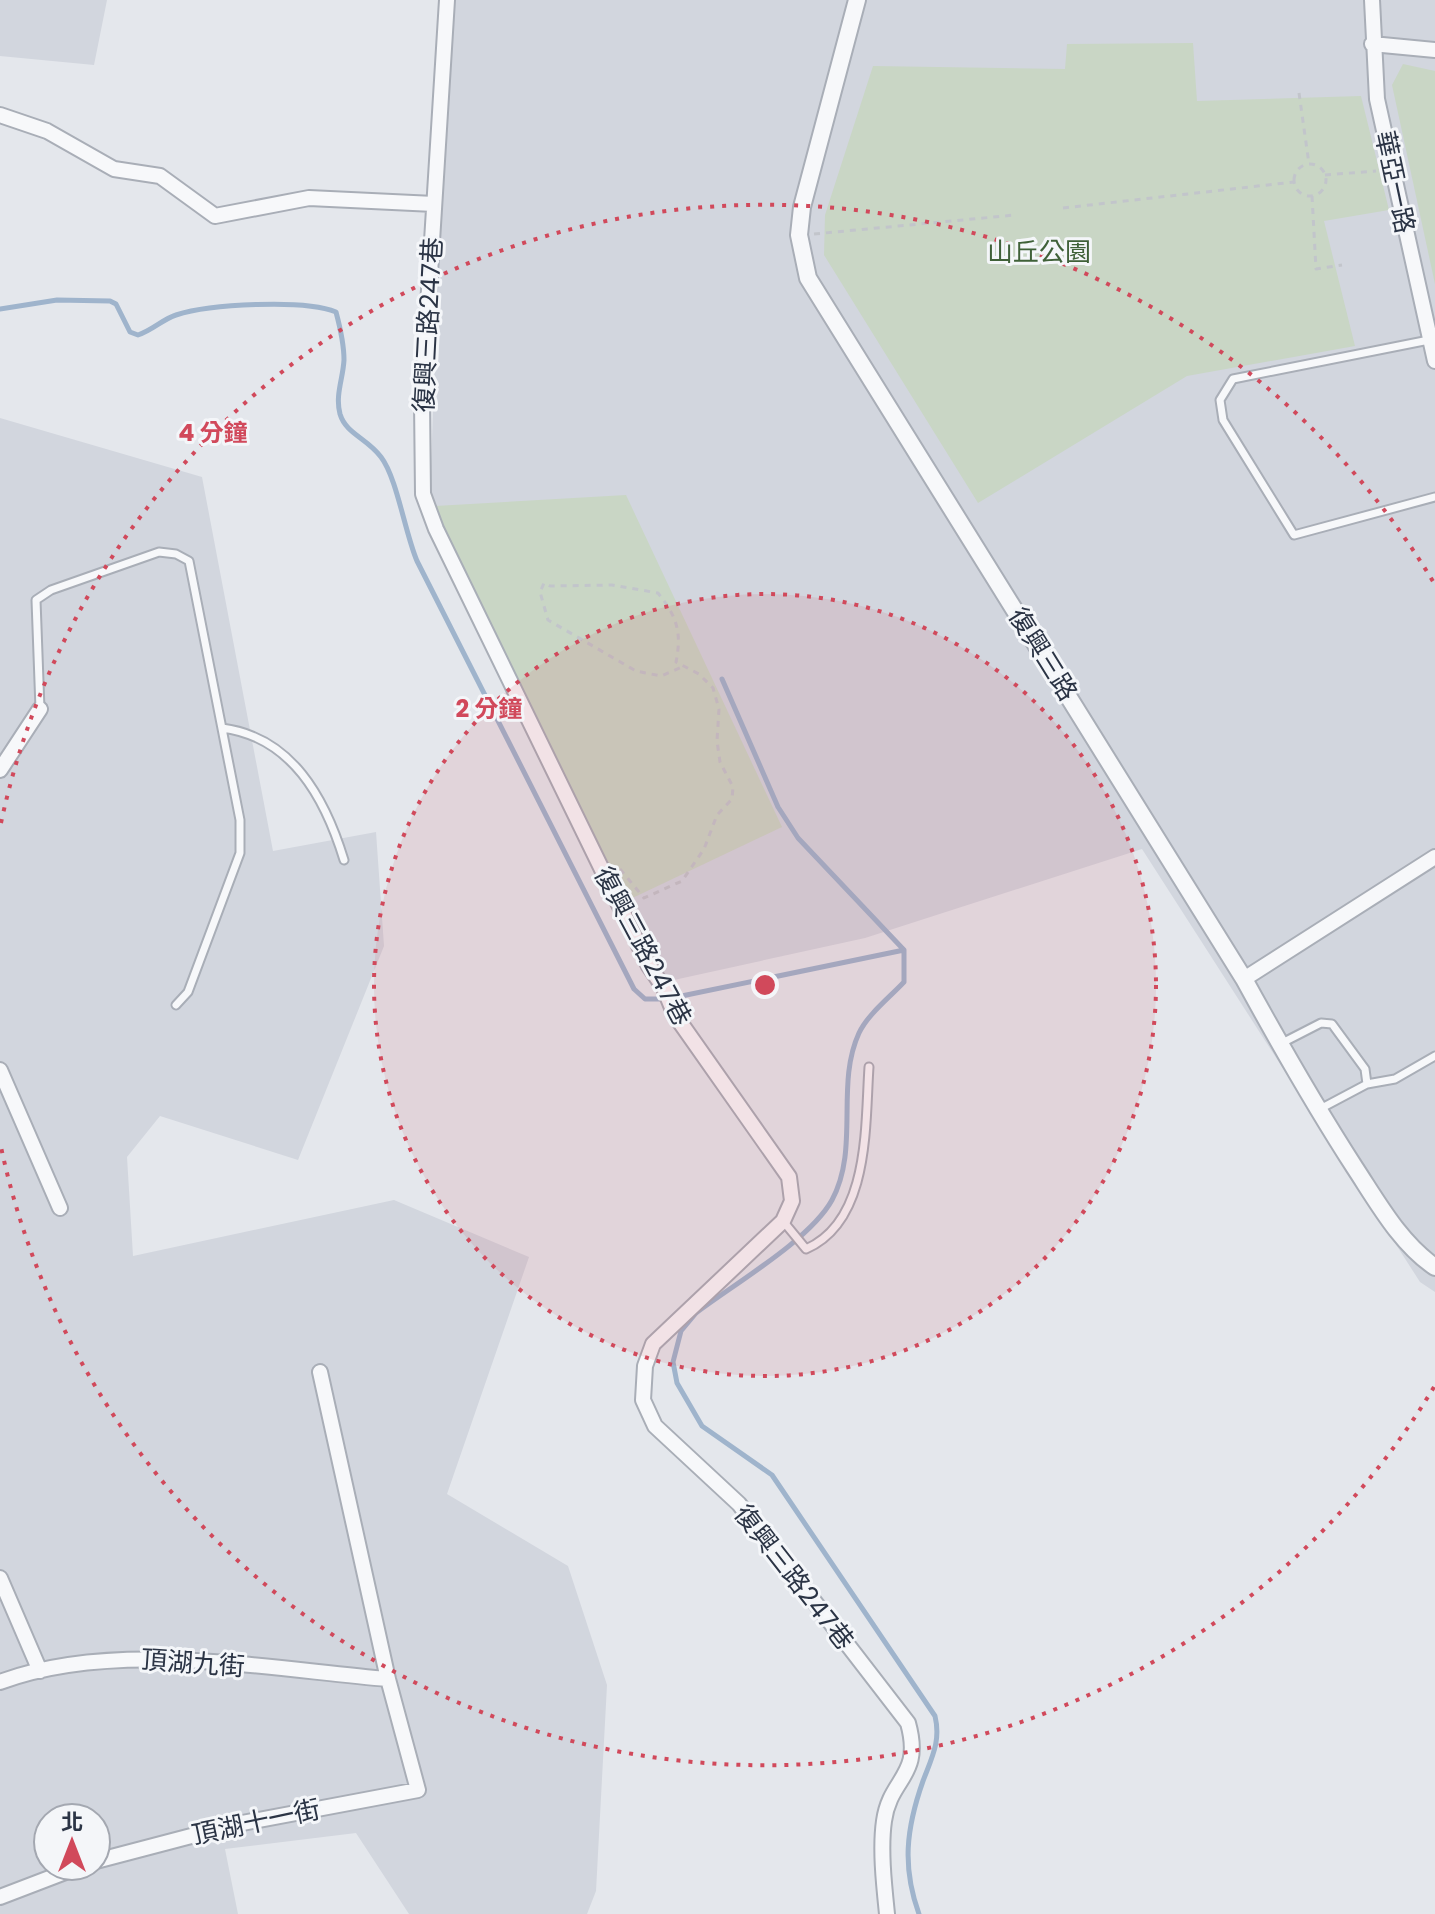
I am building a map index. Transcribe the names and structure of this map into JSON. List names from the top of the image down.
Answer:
{
  "streets": {
    "street": [
      "華亞一路",
      "復興三路247巷",
      "復興三路",
      "頂湖九街",
      "頂湖十一街"
    ]
  },
  "crossings": [
    ["頂湖九街", "頂湖十一街"]
  ],
  "parks": ["山丘公園"],
  "north": "top",
  "rings": ["4 分鐘", "2 分鐘"]
}
